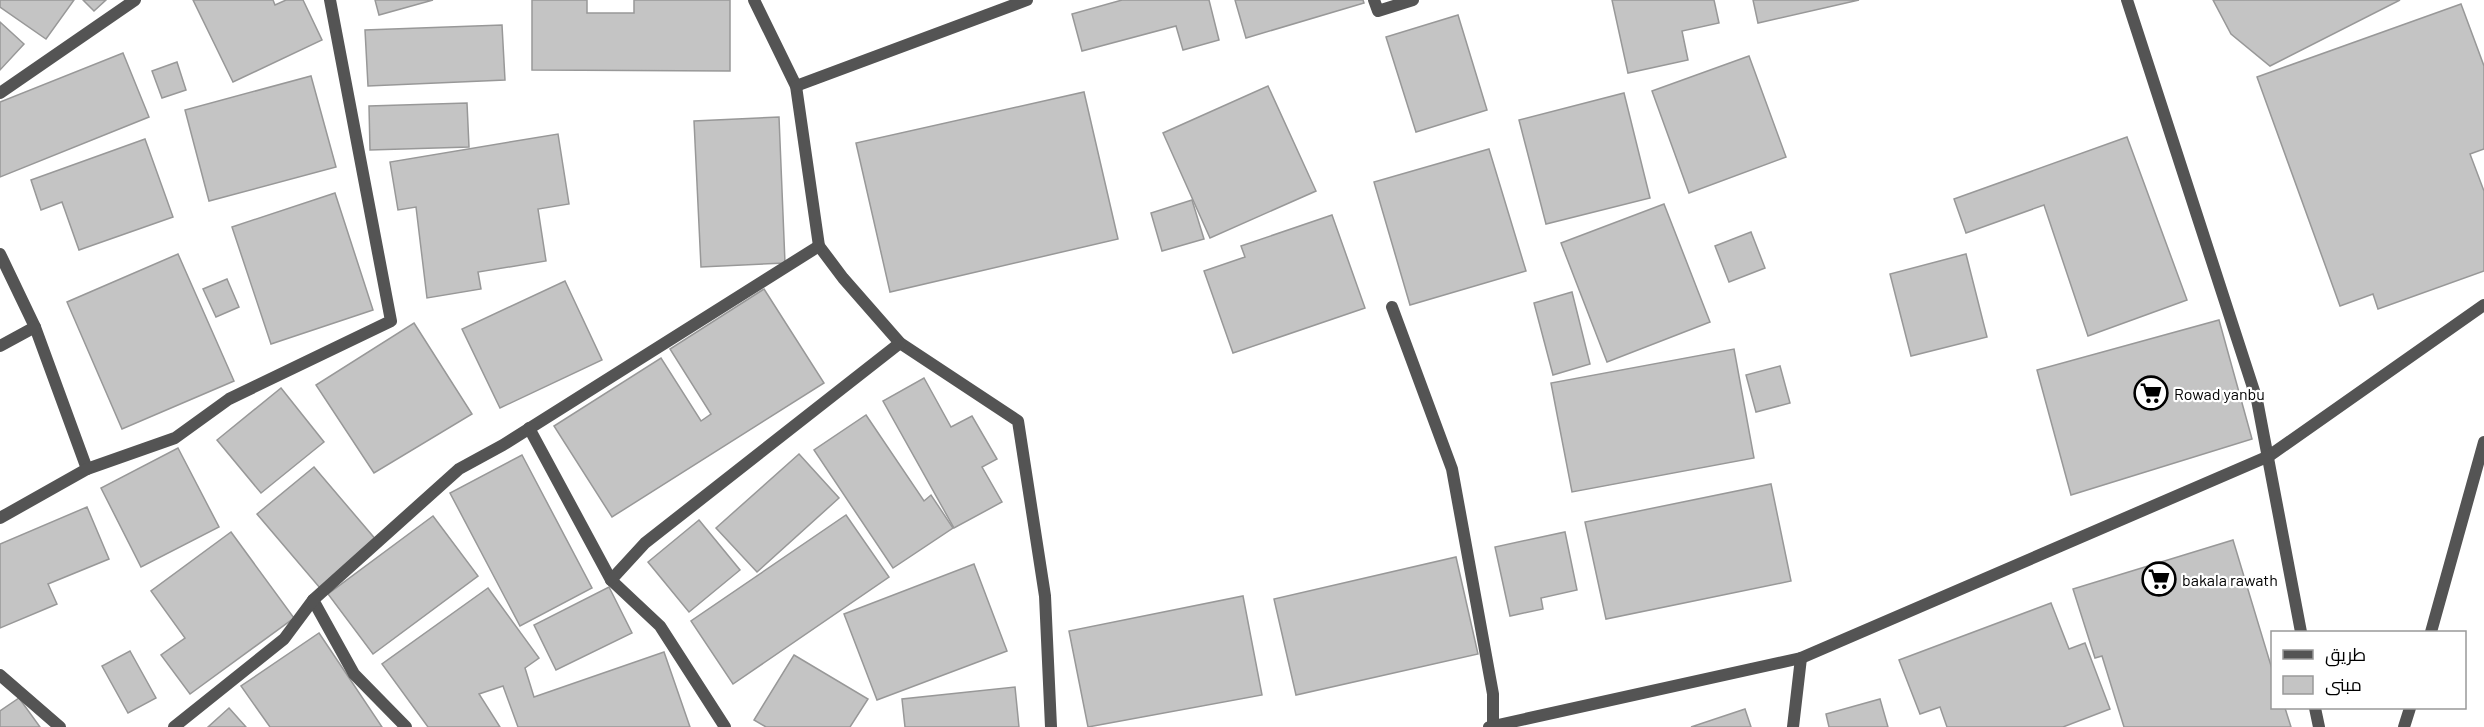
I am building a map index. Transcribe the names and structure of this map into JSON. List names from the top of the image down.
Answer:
{
  "places": {
    "supermarket": ["Rowad yanbu", "bakala rawath"]
  },
  "legend": ["طريق", "مبنى"]
}
